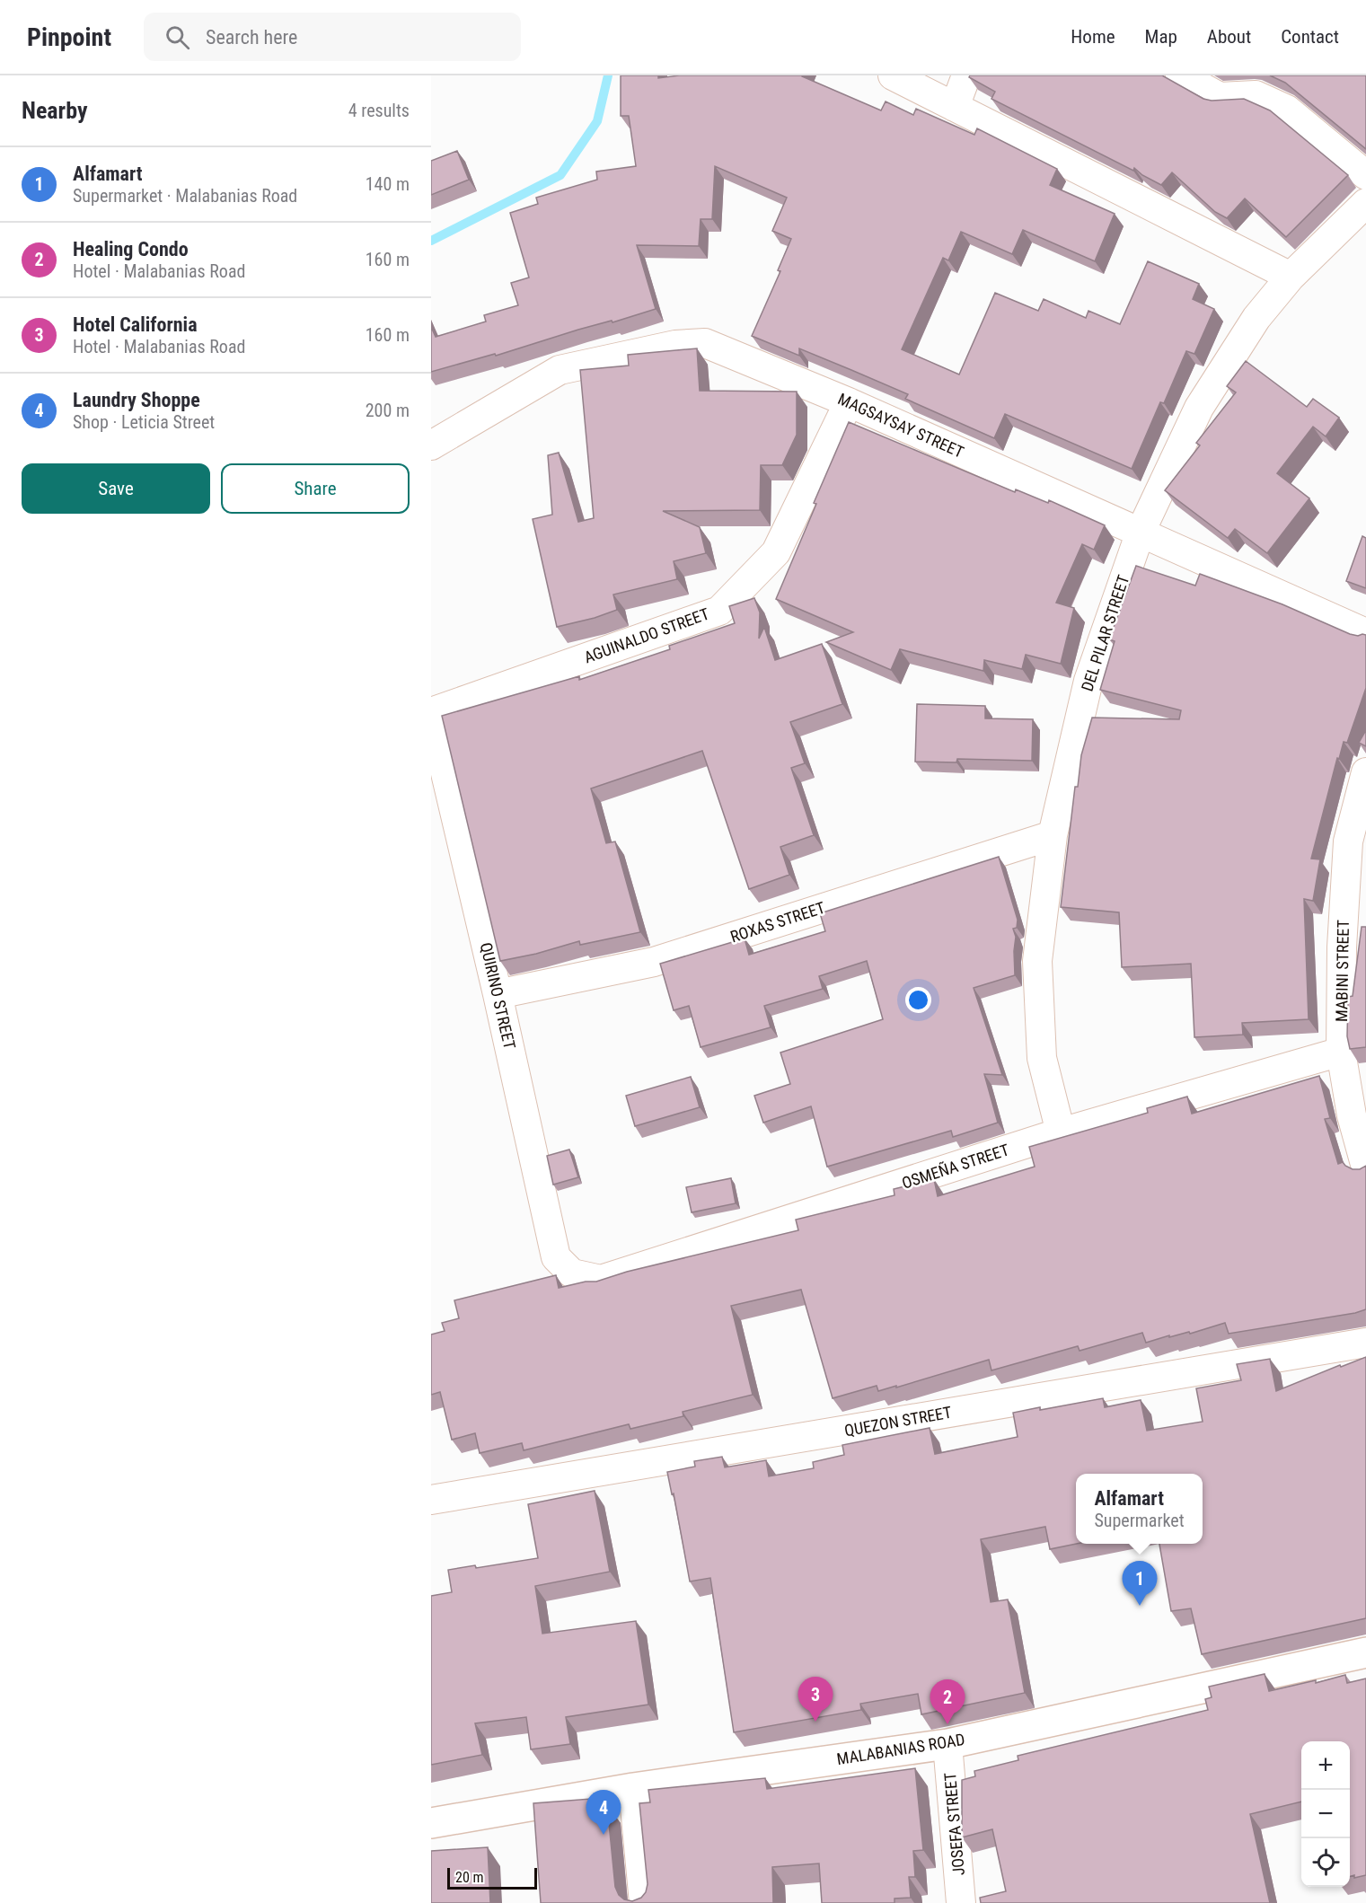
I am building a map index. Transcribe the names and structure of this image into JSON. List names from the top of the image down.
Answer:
{
  "streets": {
    "main road": ["MALABANIAS ROAD"],
    "street": [
      "MAGSAYSAY STREET",
      "DEL PILAR STREET",
      "AGUINALDO STREET",
      "ROXAS STREET",
      "MABINI STREET",
      "QUIRINO STREET",
      "OSMEÑA STREET",
      "QUEZON STREET",
      "JOSEFA STREET"
    ]
  },
  "crossings": [
    ["MAGSAYSAY STREET", "DEL PILAR STREET"],
    ["MAGSAYSAY STREET", "AGUINALDO STREET"],
    ["DEL PILAR STREET", "ROXAS STREET"],
    ["DEL PILAR STREET", "OSMEÑA STREET"],
    ["AGUINALDO STREET", "QUIRINO STREET"],
    ["ROXAS STREET", "QUIRINO STREET"],
    ["MABINI STREET", "OSMEÑA STREET"],
    ["QUIRINO STREET", "OSMEÑA STREET"],
    ["MALABANIAS ROAD", "JOSEFA STREET"]
  ],
  "scale_bar": "20 m",
  "page": {
    "header": "Pinpoint",
    "search": "Search here",
    "nav": [
      "Home",
      "Map",
      "About",
      "Contact"
    ],
    "heading": ["Nearby", "4 results"],
    "list": [
      {
        "mark": "1",
        "name": "Alfamart",
        "note": "Supermarket · Malabanias Road",
        "value": "140 m"
      },
      {
        "mark": "2",
        "name": "Healing Condo",
        "note": "Hotel · Malabanias Road",
        "value": "160 m"
      },
      {
        "mark": "3",
        "name": "Hotel California",
        "note": "Hotel · Malabanias Road",
        "value": "160 m"
      },
      {
        "mark": "4",
        "name": "Laundry Shoppe",
        "note": "Shop · Leticia Street",
        "value": "200 m"
      }
    ],
    "buttons": ["Save", "Share"],
    "popup": ["Alfamart", "Supermarket"],
    "pins": [
      "1",
      "3",
      "2",
      "4"
    ],
    "map_buttons": ["+", "−"],
    "scale": "20 m"
  }
}
